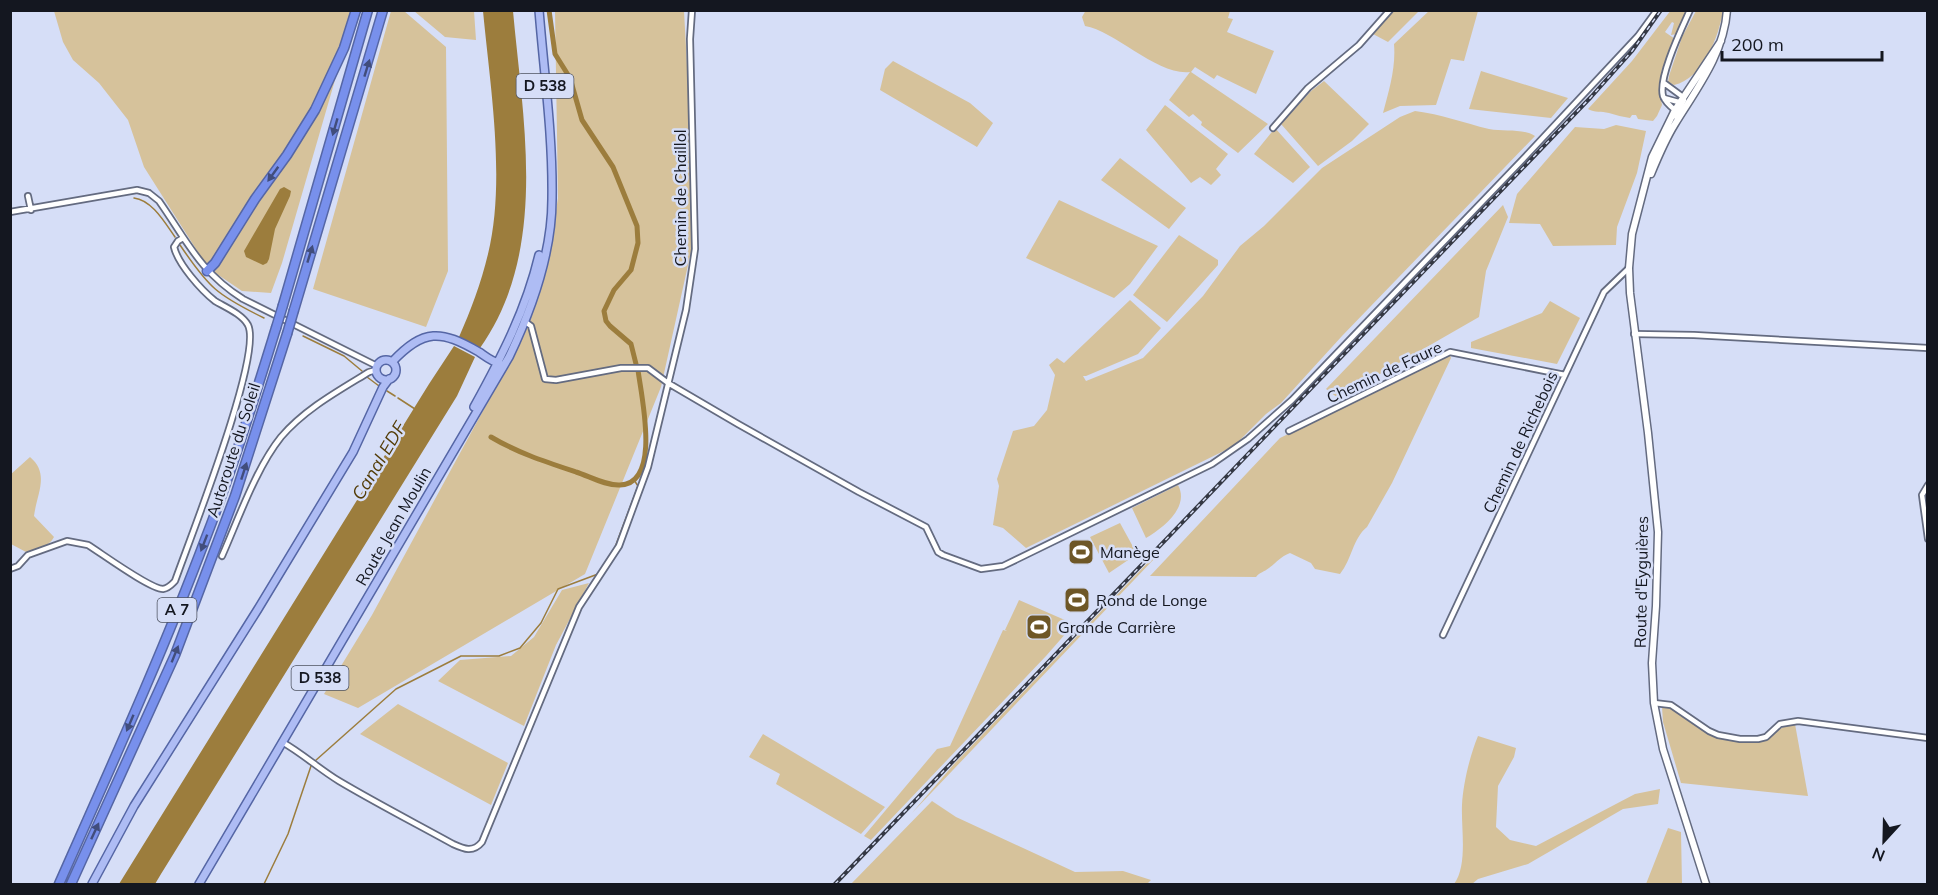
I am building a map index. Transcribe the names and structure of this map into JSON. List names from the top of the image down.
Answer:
{
  "streets": {
    "highway": ["Autoroute du Soleil", "A 7"],
    "main road": ["D 538", "Route Jean Moulin", "Route d'Eyguières"],
    "street": ["Chemin de Chaillol", "Chemin de Faure", "Chemin de Richebois"]
  },
  "crossings": [
    ["D 538", "Route Jean Moulin"],
    ["Chemin de Chaillol", "Route Jean Moulin"],
    ["Chemin de Faure", "Chemin de Richebois"],
    ["Chemin de Richebois", "Route d'Eyguières"]
  ],
  "water": ["Canal EDF"],
  "places": {
    "sports": ["Manège", "Rond de Longe", "Grande Carrière"]
  },
  "scale_bar": "200 m",
  "north": "bottom"
}
